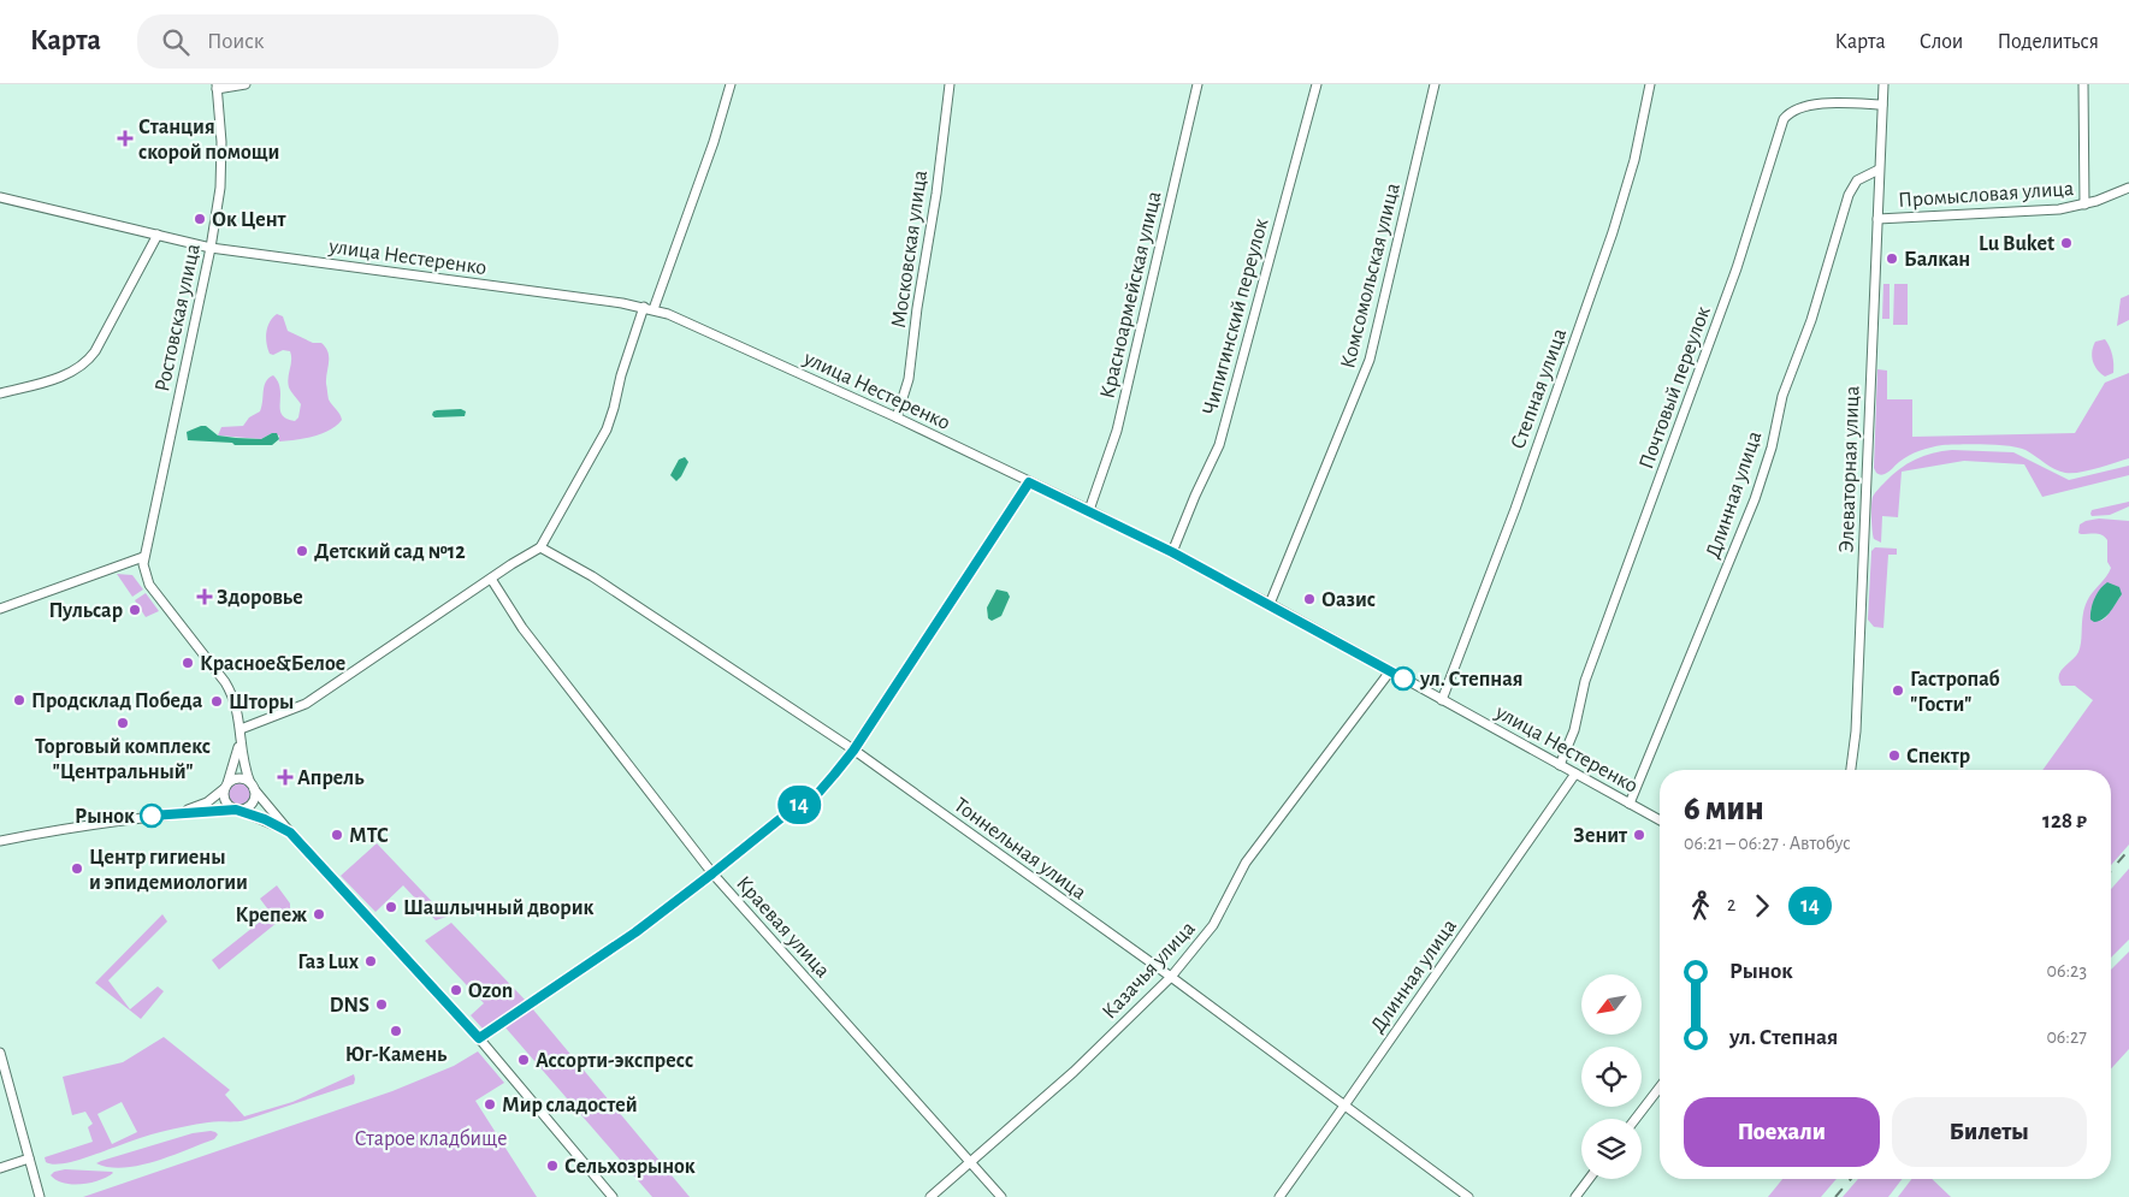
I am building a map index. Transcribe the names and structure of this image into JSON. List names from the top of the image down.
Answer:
{
  "streets": {
    "street": [
      "Промысловая улица",
      "Московская улица",
      "улица Нестеренко",
      "Комсомольская улица",
      "Красноармейская улица",
      "Чипигинский переулок",
      "Ростовская улица",
      "Почтовый переулок",
      "Степная улица",
      "Элеваторная улица",
      "Длинная улица",
      "Тоннельная улица",
      "Краевая улица",
      "Казачья улица"
    ]
  },
  "crossings": [
    ["Промысловая улица", "Элеваторная улица"],
    ["Московская улица", "улица Нестеренко"],
    ["улица Нестеренко", "Комсомольская улица"],
    ["улица Нестеренко", "Красноармейская улица"],
    ["улица Нестеренко", "Чипигинский переулок"],
    ["улица Нестеренко", "Ростовская улица"],
    ["улица Нестеренко", "Почтовый переулок"],
    ["улица Нестеренко", "Степная улица"],
    ["улица Нестеренко", "Длинная улица"],
    ["улица Нестеренко", "Казачья улица"],
    ["Элеваторная улица", "Длинная улица"],
    ["Длинная улица", "Тоннельная улица"],
    ["Тоннельная улица", "Казачья улица"],
    ["Краевая улица", "Казачья улица"]
  ],
  "parks": ["Старое кладбище"],
  "places": {
    "health": ["Станция скорой помощи", "Здоровье", "Апрель"],
    "other": [
      "Ок Цент",
      "Lu Buket",
      "Балкан",
      "Детский сад №12",
      "Оазис",
      "Пульсар",
      "Красное&Белое",
      "ул. Степная",
      "Гастропаб \"Гости\"",
      "Продсклад Победа",
      "Шторы",
      "Торговый комплекс \"Центральный\"",
      "Спектр",
      "Рынок",
      "МТС",
      "Зенит",
      "Центр гигиены и эпидемиологии",
      "Шашлычный дворик",
      "Крепеж",
      "Газ Lux",
      "Ozon",
      "DNS",
      "Юг-Камень",
      "Ассорти-экспресс",
      "Мир сладостей",
      "Сельхозрынок"
    ]
  },
  "lines": ["bus line 14"],
  "north": "bottom left",
  "page": {
    "header": "Карта",
    "search": "Поиск",
    "nav": ["Карта", "Слои", "Поделиться"],
    "on_map": "14",
    "heading": ["6 мин", "06:21 – 06:27 · Автобус", "128 ₽"],
    "legs": ["2", "14"],
    "list": [
      {
        "name": "Рынок",
        "value": "06:23"
      },
      {
        "name": "ул. Степная",
        "value": "06:27"
      }
    ],
    "buttons": ["Поехали", "Билеты"]
  }
}
